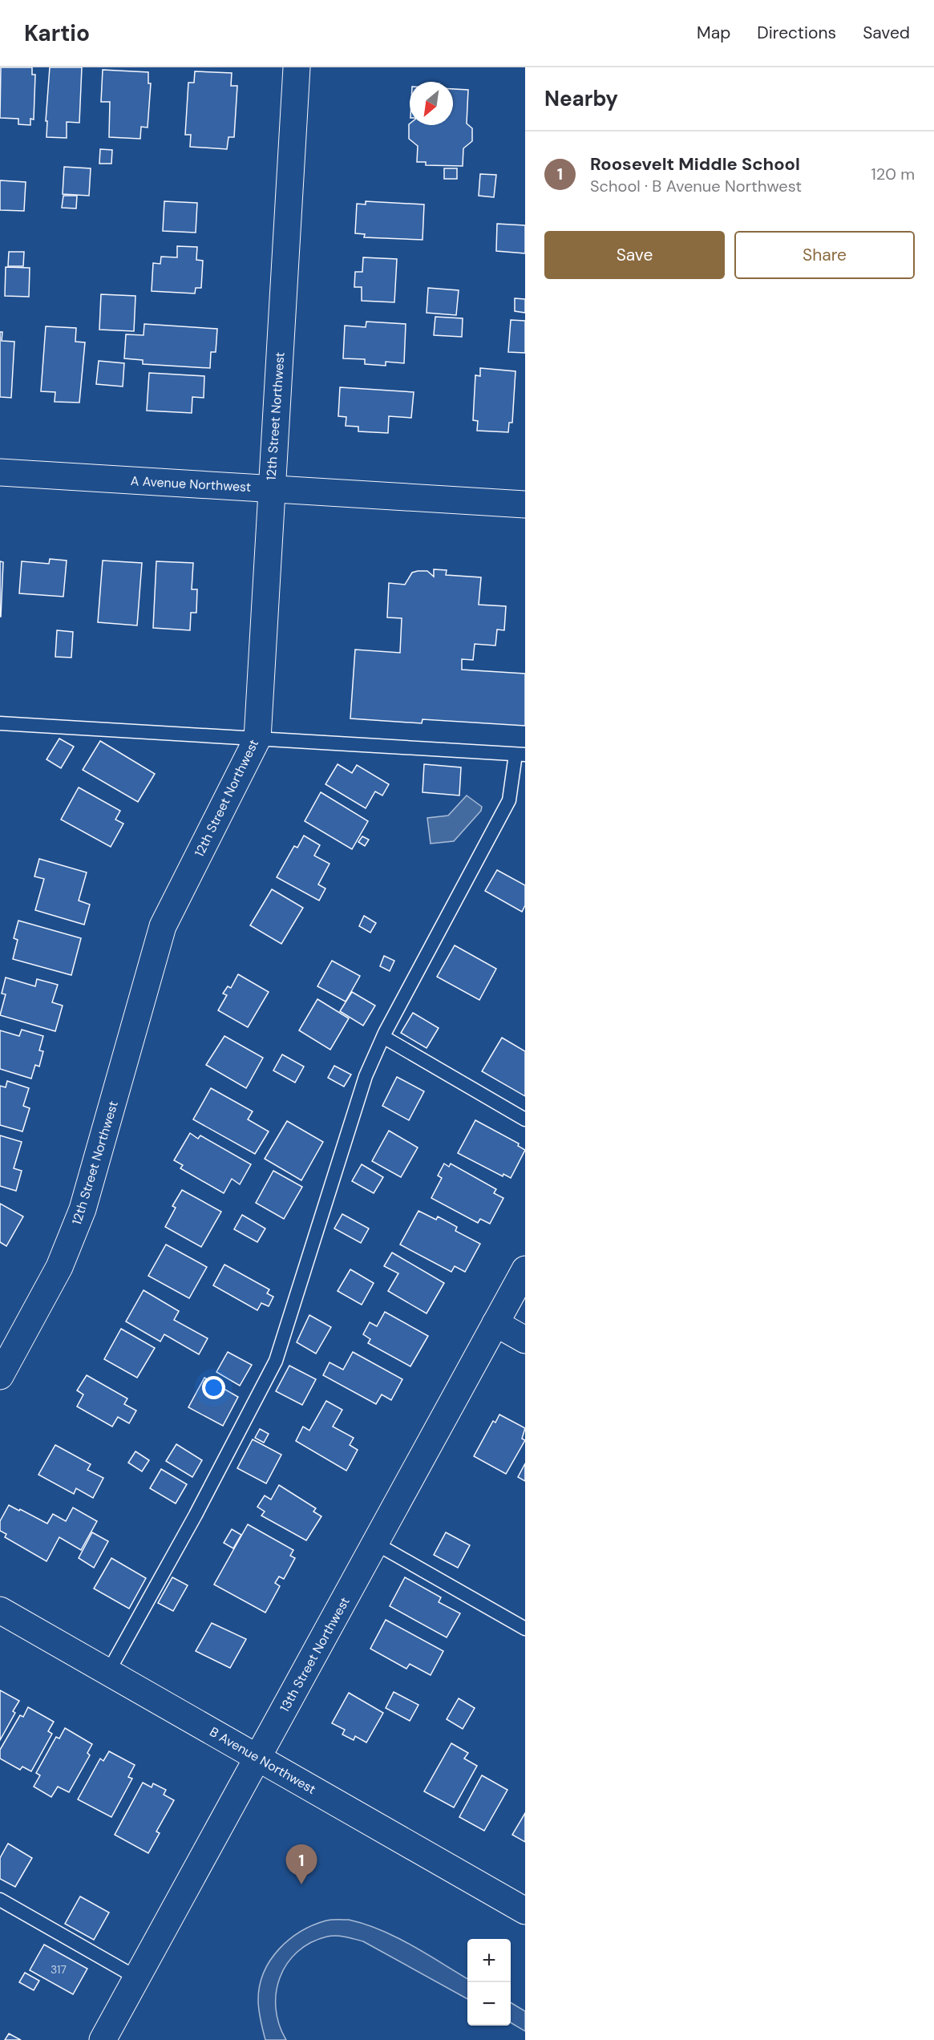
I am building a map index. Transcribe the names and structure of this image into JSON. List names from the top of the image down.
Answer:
{
  "streets": {
    "street": [
      "12th Street Northwest",
      "A Avenue Northwest",
      "13th Street Northwest",
      "B Avenue Northwest"
    ]
  },
  "crossings": [
    ["12th Street Northwest", "A Avenue Northwest"],
    ["13th Street Northwest", "B Avenue Northwest"]
  ],
  "house_numbers": ["317"],
  "north": "bottom left",
  "page": {
    "header": "Kartio",
    "nav": ["Map", "Directions", "Saved"],
    "heading": "Nearby",
    "list": [
      {
        "mark": "1",
        "name": "Roosevelt Middle School",
        "note": "School · B Avenue Northwest",
        "value": "120 m"
      }
    ],
    "buttons": ["Save", "Share"],
    "pins": "1",
    "map_buttons": ["+", "−"]
  }
}
